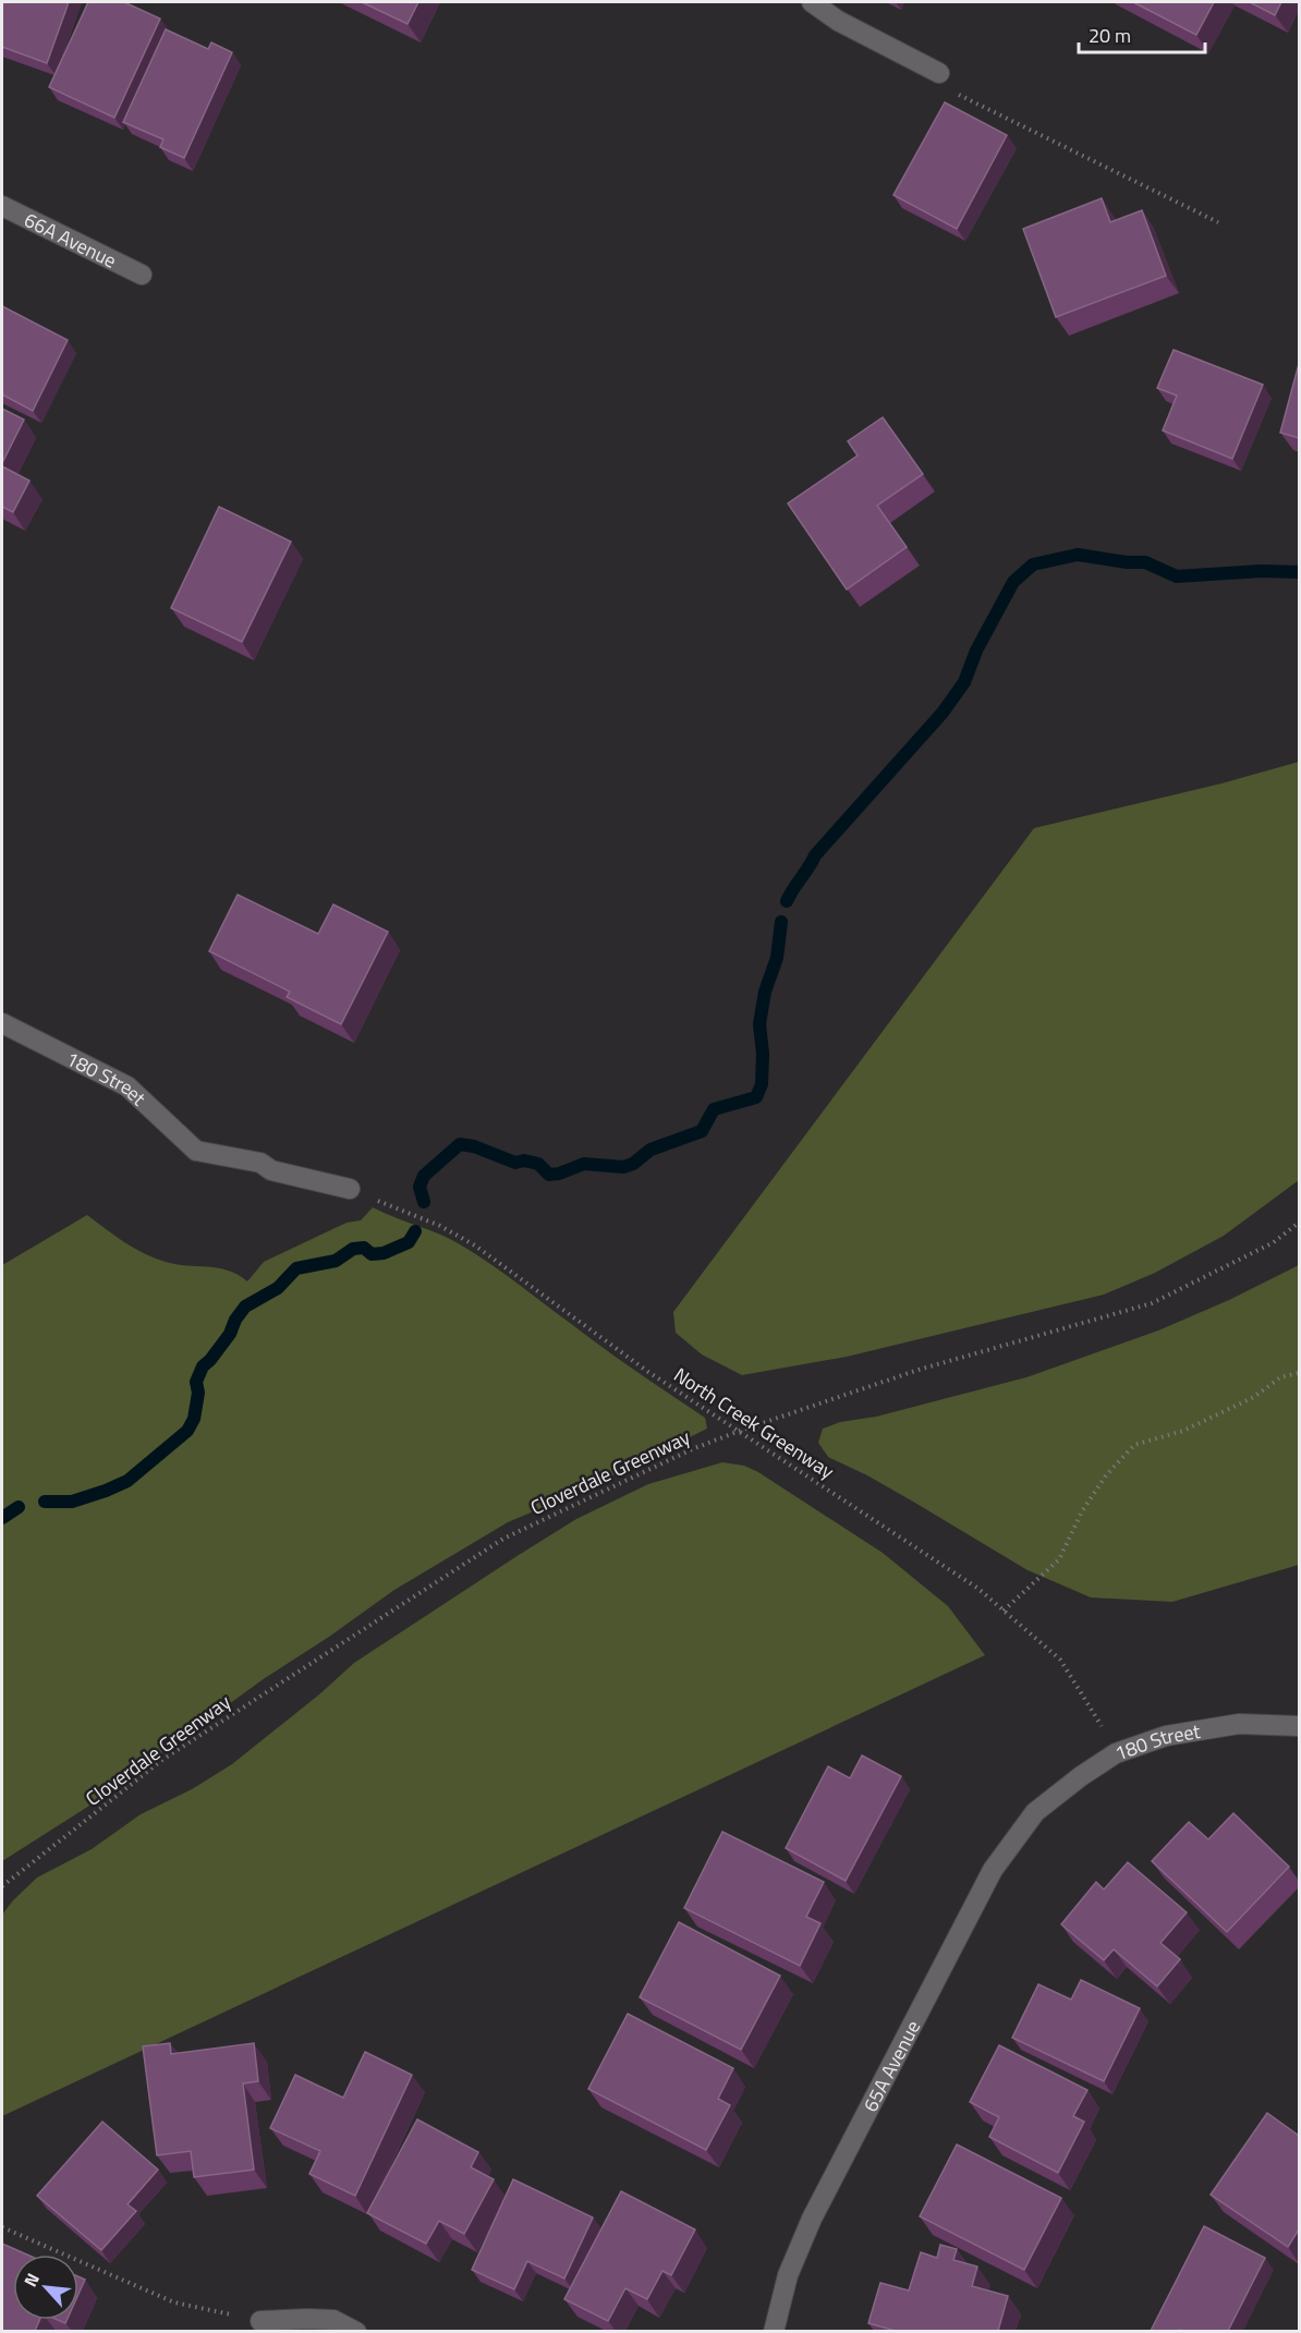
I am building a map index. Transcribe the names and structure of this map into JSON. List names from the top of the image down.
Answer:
{
  "streets": {
    "street": ["66A Avenue", "180 Street", "65A Avenue"],
    "path": ["North Creek Greenway", "Cloverdale Greenway"]
  },
  "crossings": [
    ["180 Street", "North Creek Greenway"],
    ["180 Street", "65A Avenue"],
    ["North Creek Greenway", "Cloverdale Greenway"]
  ],
  "scale_bar": "20 m",
  "north": "top left"
}
